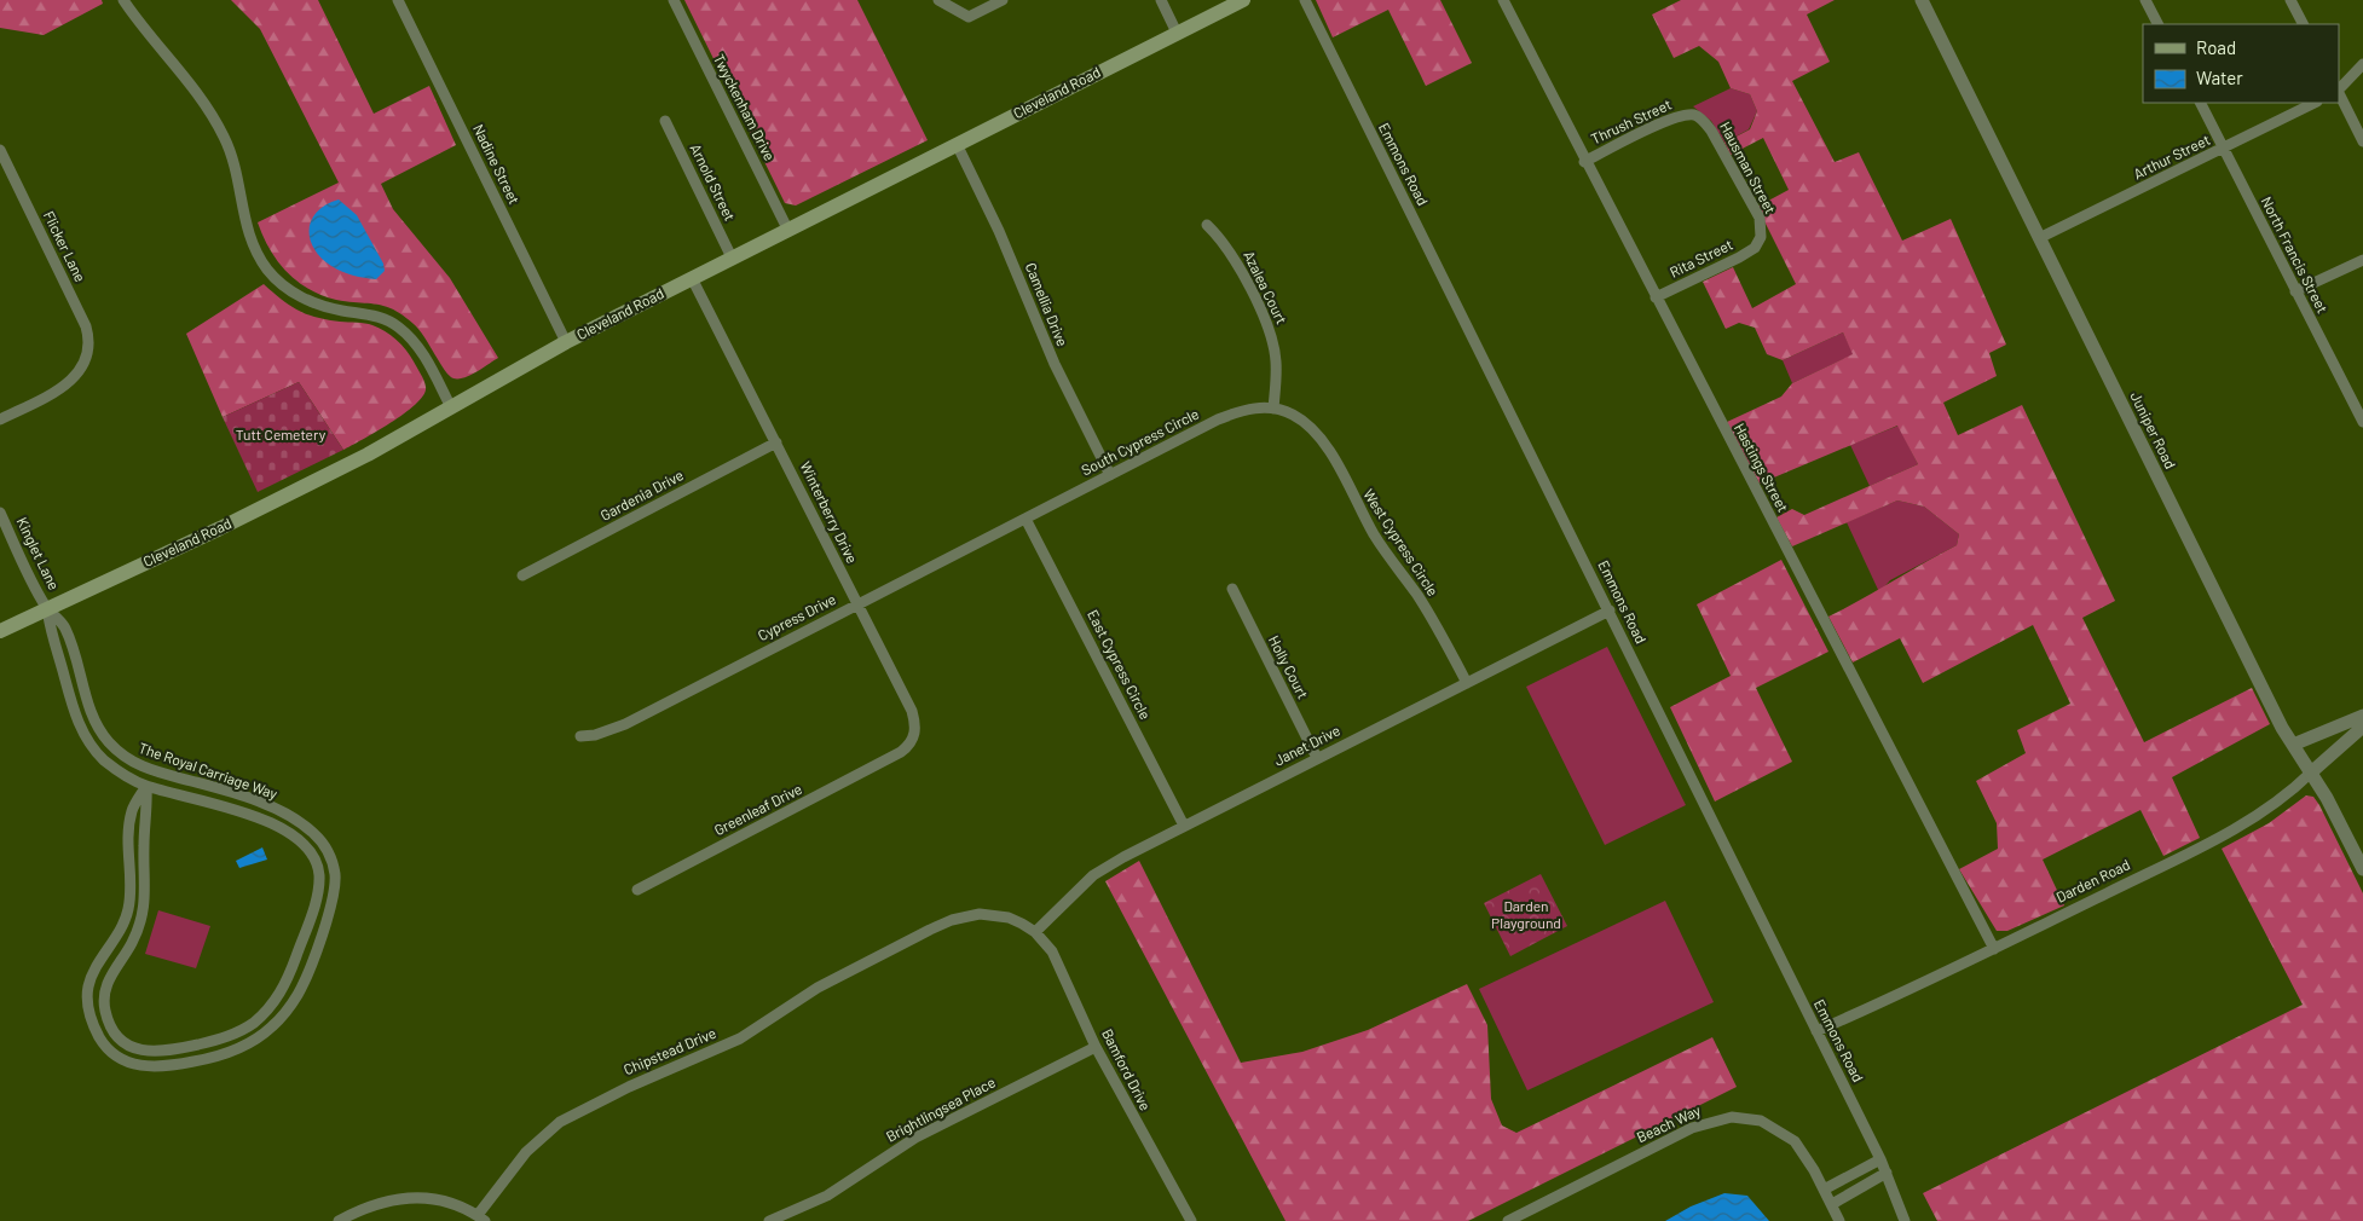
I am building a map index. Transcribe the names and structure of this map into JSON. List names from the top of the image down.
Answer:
{
  "streets": {
    "main road": ["Cleveland Road"],
    "street": [
      "Twyckenham Drive",
      "Thrush Street",
      "Arthur Street",
      "Nadine Street",
      "Emmons Road",
      "Hausman Street",
      "Arnold Street",
      "Flicker Lane",
      "North Francis Street",
      "Rita Street",
      "Azalea Court",
      "Camellia Drive",
      "Juniper Road",
      "South Cypress Circle",
      "Hastings Street",
      "Gardenia Drive",
      "Winterberry Drive",
      "West Cypress Circle",
      "Kinglet Lane",
      "Cypress Drive",
      "East Cypress Circle",
      "Holly Court",
      "Janet Drive",
      "The Royal Carriage Way",
      "Greenleaf Drive",
      "Darden Road",
      "Chipstead Drive",
      "Bamford Drive",
      "Brightlingsea Place",
      "Beach Way"
    ]
  },
  "crossings": [
    ["Cleveland Road", "Twyckenham Drive"],
    ["Cleveland Road", "Nadine Street"],
    ["Cleveland Road", "Arnold Street"],
    ["Cleveland Road", "Camellia Drive"],
    ["Cleveland Road", "Winterberry Drive"],
    ["Cleveland Road", "Kinglet Lane"],
    ["Cleveland Road", "The Royal Carriage Way"],
    ["Thrush Street", "Hausman Street"],
    ["Thrush Street", "Hastings Street"],
    ["Arthur Street", "North Francis Street"],
    ["Arthur Street", "Juniper Road"],
    ["Emmons Road", "Janet Drive"],
    ["Emmons Road", "Darden Road"],
    ["Hausman Street", "Rita Street"],
    ["Rita Street", "Hastings Street"],
    ["Azalea Court", "South Cypress Circle"],
    ["Azalea Court", "West Cypress Circle"],
    ["Camellia Drive", "South Cypress Circle"],
    ["Juniper Road", "Darden Road"],
    ["South Cypress Circle", "West Cypress Circle"],
    ["South Cypress Circle", "Cypress Drive"],
    ["South Cypress Circle", "East Cypress Circle"],
    ["Hastings Street", "Darden Road"],
    ["Gardenia Drive", "Winterberry Drive"],
    ["Winterberry Drive", "Cypress Drive"],
    ["Winterberry Drive", "Greenleaf Drive"],
    ["West Cypress Circle", "Janet Drive"],
    ["Kinglet Lane", "The Royal Carriage Way"],
    ["Cypress Drive", "East Cypress Circle"],
    ["East Cypress Circle", "Janet Drive"],
    ["Holly Court", "Janet Drive"],
    ["Janet Drive", "Chipstead Drive"],
    ["Janet Drive", "Bamford Drive"],
    ["Chipstead Drive", "Bamford Drive"],
    ["Bamford Drive", "Brightlingsea Place"]
  ],
  "parks": ["Tutt Cemetery", "Darden Playground"],
  "legend": ["Road", "Water"]
}
